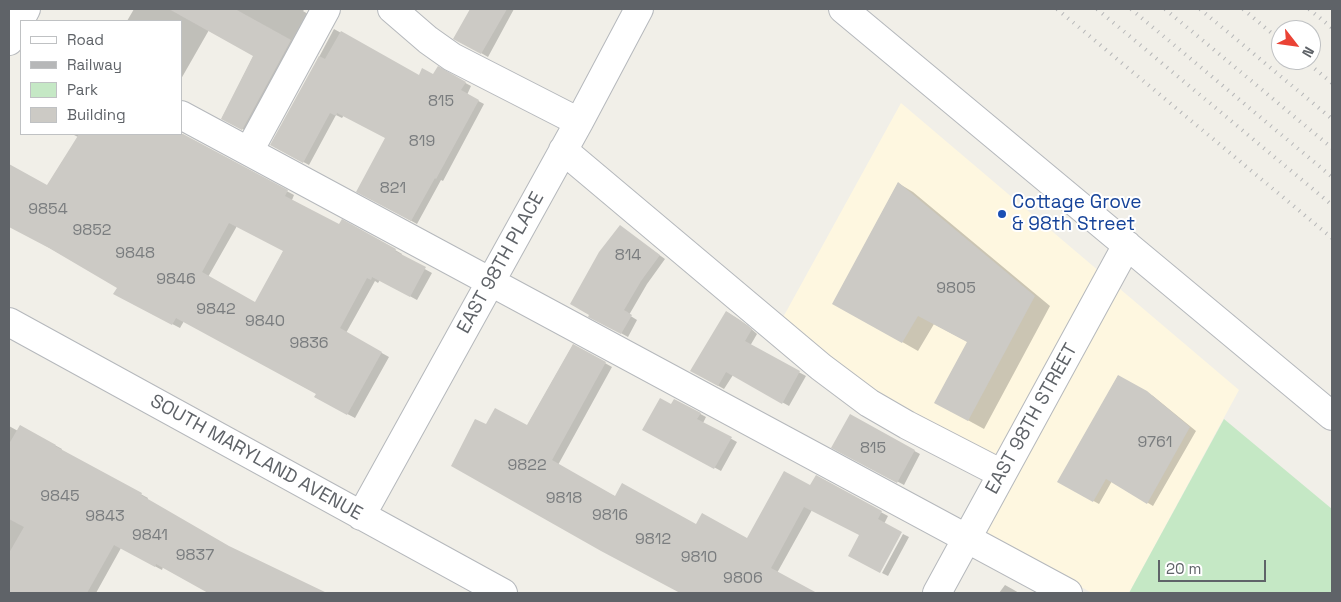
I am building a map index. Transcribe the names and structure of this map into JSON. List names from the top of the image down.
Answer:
{
  "streets": {
    "street": ["EAST 98TH PLACE", "EAST 98TH STREET", "SOUTH MARYLAND AVENUE"]
  },
  "crossings": [
    ["EAST 98TH PLACE", "SOUTH MARYLAND AVENUE"]
  ],
  "places": ["Cottage Grove & 98th Street"],
  "house_numbers": [
    "815",
    "819",
    "821",
    "9854",
    "9852",
    "9848",
    "814",
    "9846",
    "9805",
    "9842",
    "9840",
    "9836",
    "9761",
    "815",
    "9822",
    "9845",
    "9818",
    "9816",
    "9843",
    "9841",
    "9812",
    "9837",
    "9810",
    "9806"
  ],
  "legend": [
    "Road",
    "Railway",
    "Park",
    "Building"
  ],
  "scale_bar": "20 m",
  "north": "bottom right"
}
